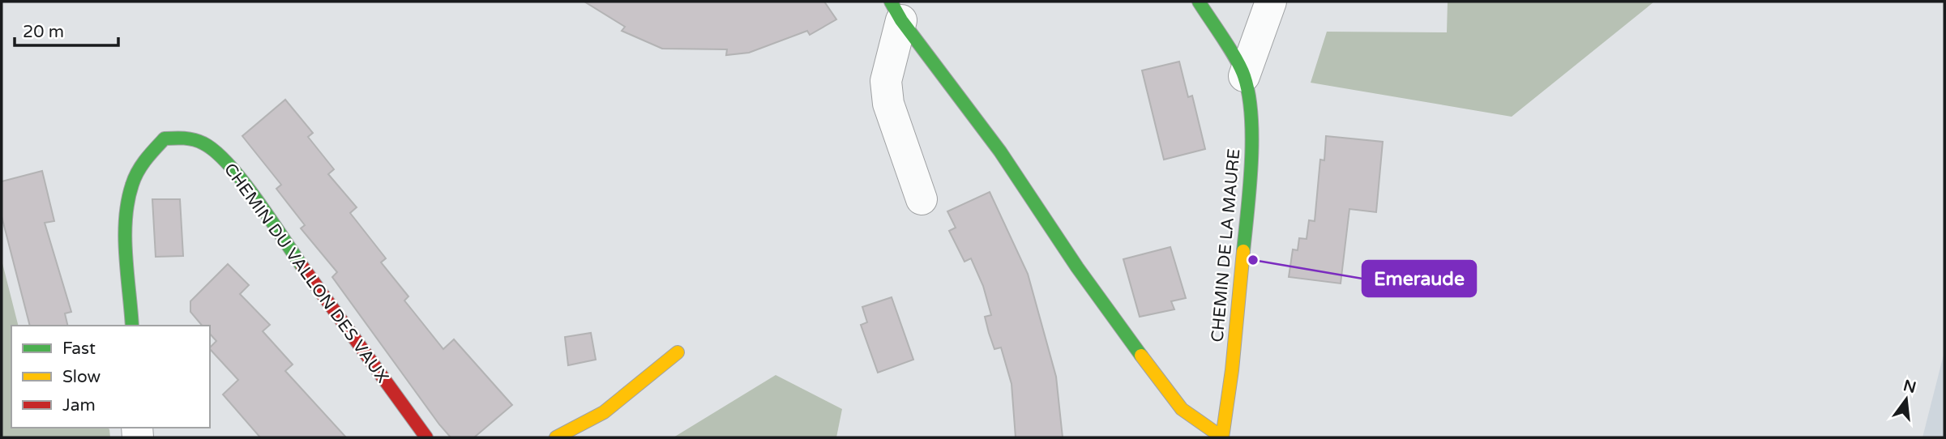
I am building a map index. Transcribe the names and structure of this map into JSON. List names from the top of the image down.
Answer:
{
  "streets": {
    "street": ["CHEMIN DE LA MAURE", "CHEMIN DU VALLON DES VAUX"]
  },
  "places": ["Emeraude"],
  "legend": ["Fast", "Slow", "Jam"],
  "scale_bar": "20 m",
  "north": "top"
}
